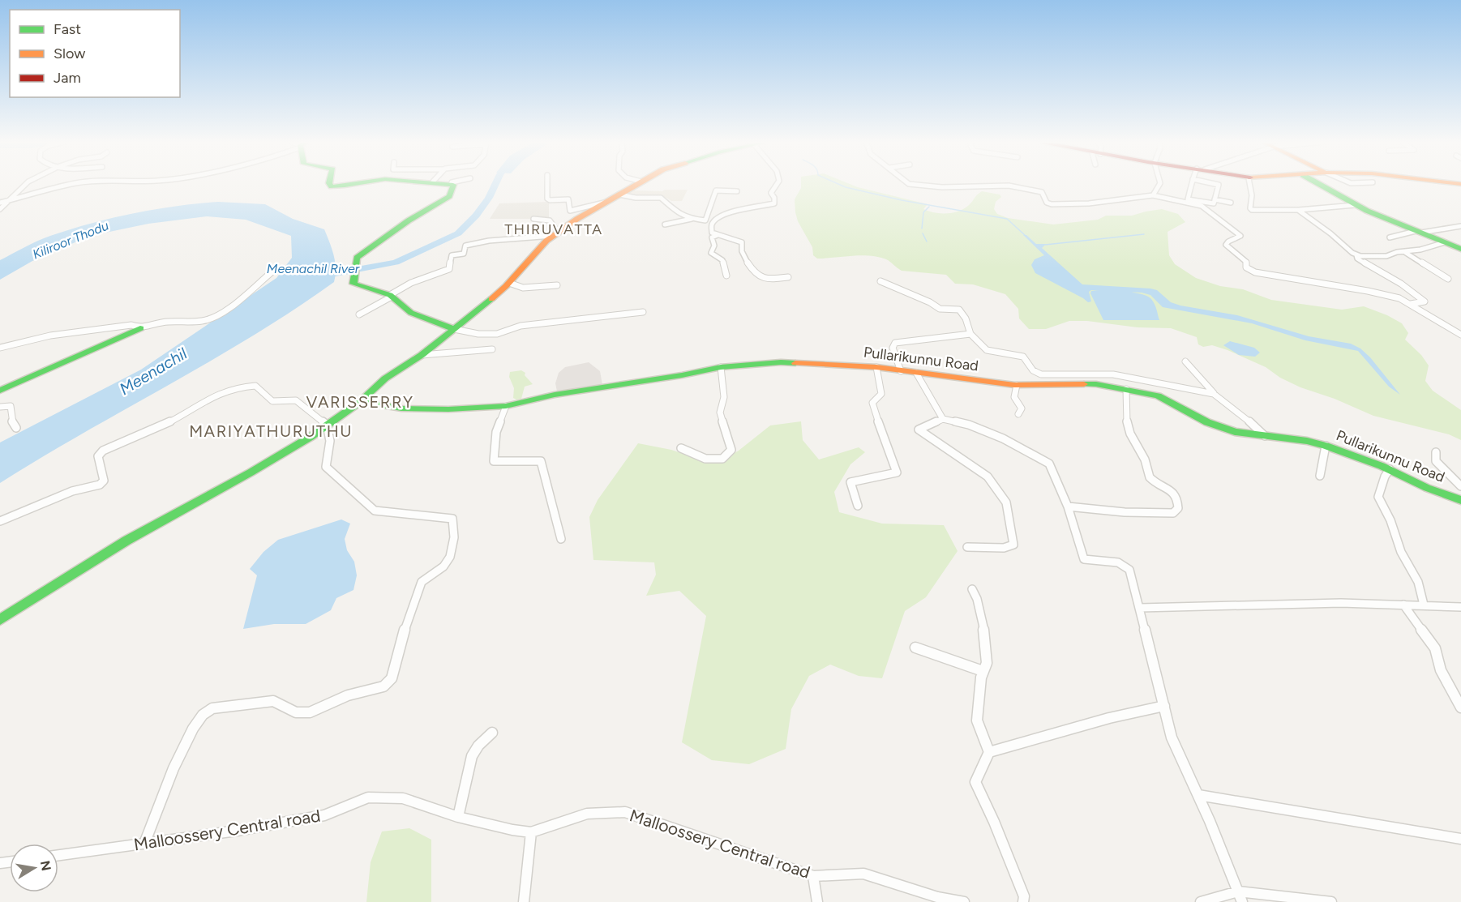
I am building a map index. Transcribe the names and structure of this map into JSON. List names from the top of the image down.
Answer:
{
  "streets": {
    "main road": ["Pullarikunnu Road"],
    "street": ["Malloossery Central road"]
  },
  "districts": ["THIRUVATTA", "VARISSERRY", "MARIYATHURUTHU"],
  "water": ["Kiliroor Thodu", "Meenachil River", "Meenachil"],
  "legend": ["Fast", "Slow", "Jam"],
  "north": "right"
}
